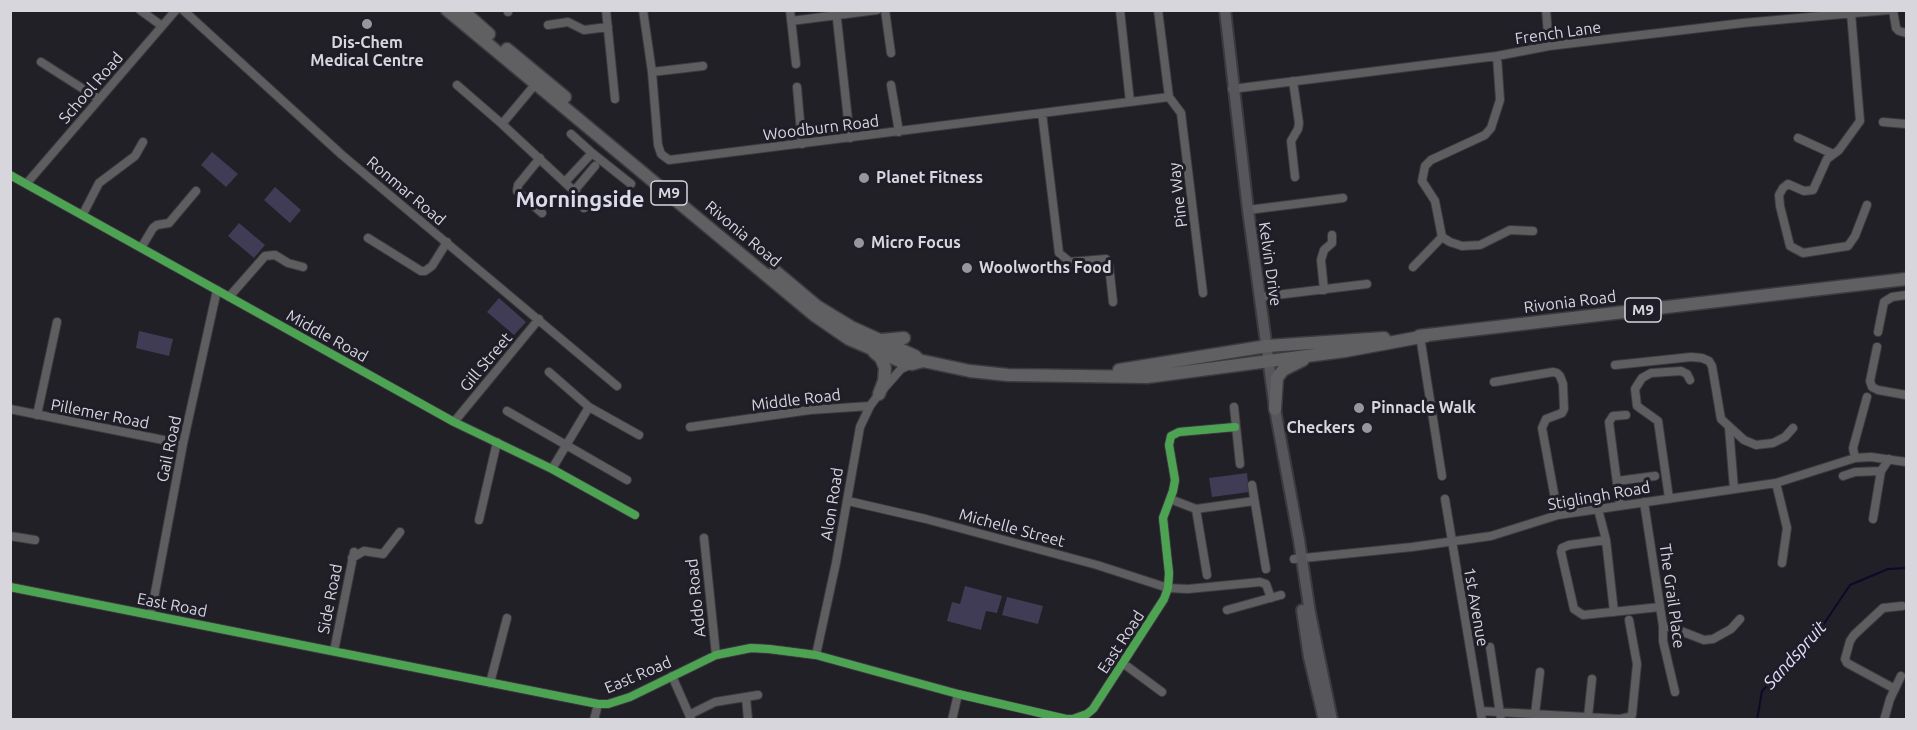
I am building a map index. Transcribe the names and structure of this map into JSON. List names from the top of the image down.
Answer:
{
  "streets": {
    "main road": ["M9", "Rivonia Road", "Kelvin Drive"],
    "street": [
      "French Lane",
      "School Road",
      "Woodburn Road",
      "Ronmar Road",
      "Pine Way",
      "Middle Road",
      "Gill Street",
      "Pillemer Road",
      "Gail Road",
      "Stiglingh Road",
      "Alon Road",
      "Michelle Street",
      "The Grail Place",
      "Addo Road",
      "Side Road",
      "East Road",
      "1st Avenue"
    ]
  },
  "crossings": [
    ["French Lane", "Kelvin Drive"],
    ["School Road", "Middle Road"],
    ["Woodburn Road", "Pine Way"],
    ["Ronmar Road", "Gill Street"],
    ["Rivonia Road", "Kelvin Drive"],
    ["Rivonia Road", "Alon Road"],
    ["Kelvin Drive", "Stiglingh Road"],
    ["Middle Road", "Gill Street"],
    ["Middle Road", "Gail Road"],
    ["Middle Road", "Alon Road"],
    ["Pillemer Road", "Gail Road"],
    ["Gail Road", "East Road"],
    ["Stiglingh Road", "The Grail Place"],
    ["Stiglingh Road", "1st Avenue"],
    ["Alon Road", "Michelle Street"],
    ["Alon Road", "East Road"],
    ["Michelle Street", "East Road"],
    ["Addo Road", "East Road"],
    ["Side Road", "East Road"]
  ],
  "districts": ["Morningside"],
  "water": ["Sandspruit"],
  "places": [
    "Dis-Chem Medical Centre",
    "Planet Fitness",
    "Micro Focus",
    "Woolworths Food",
    "Pinnacle Walk",
    "Checkers"
  ]
}
